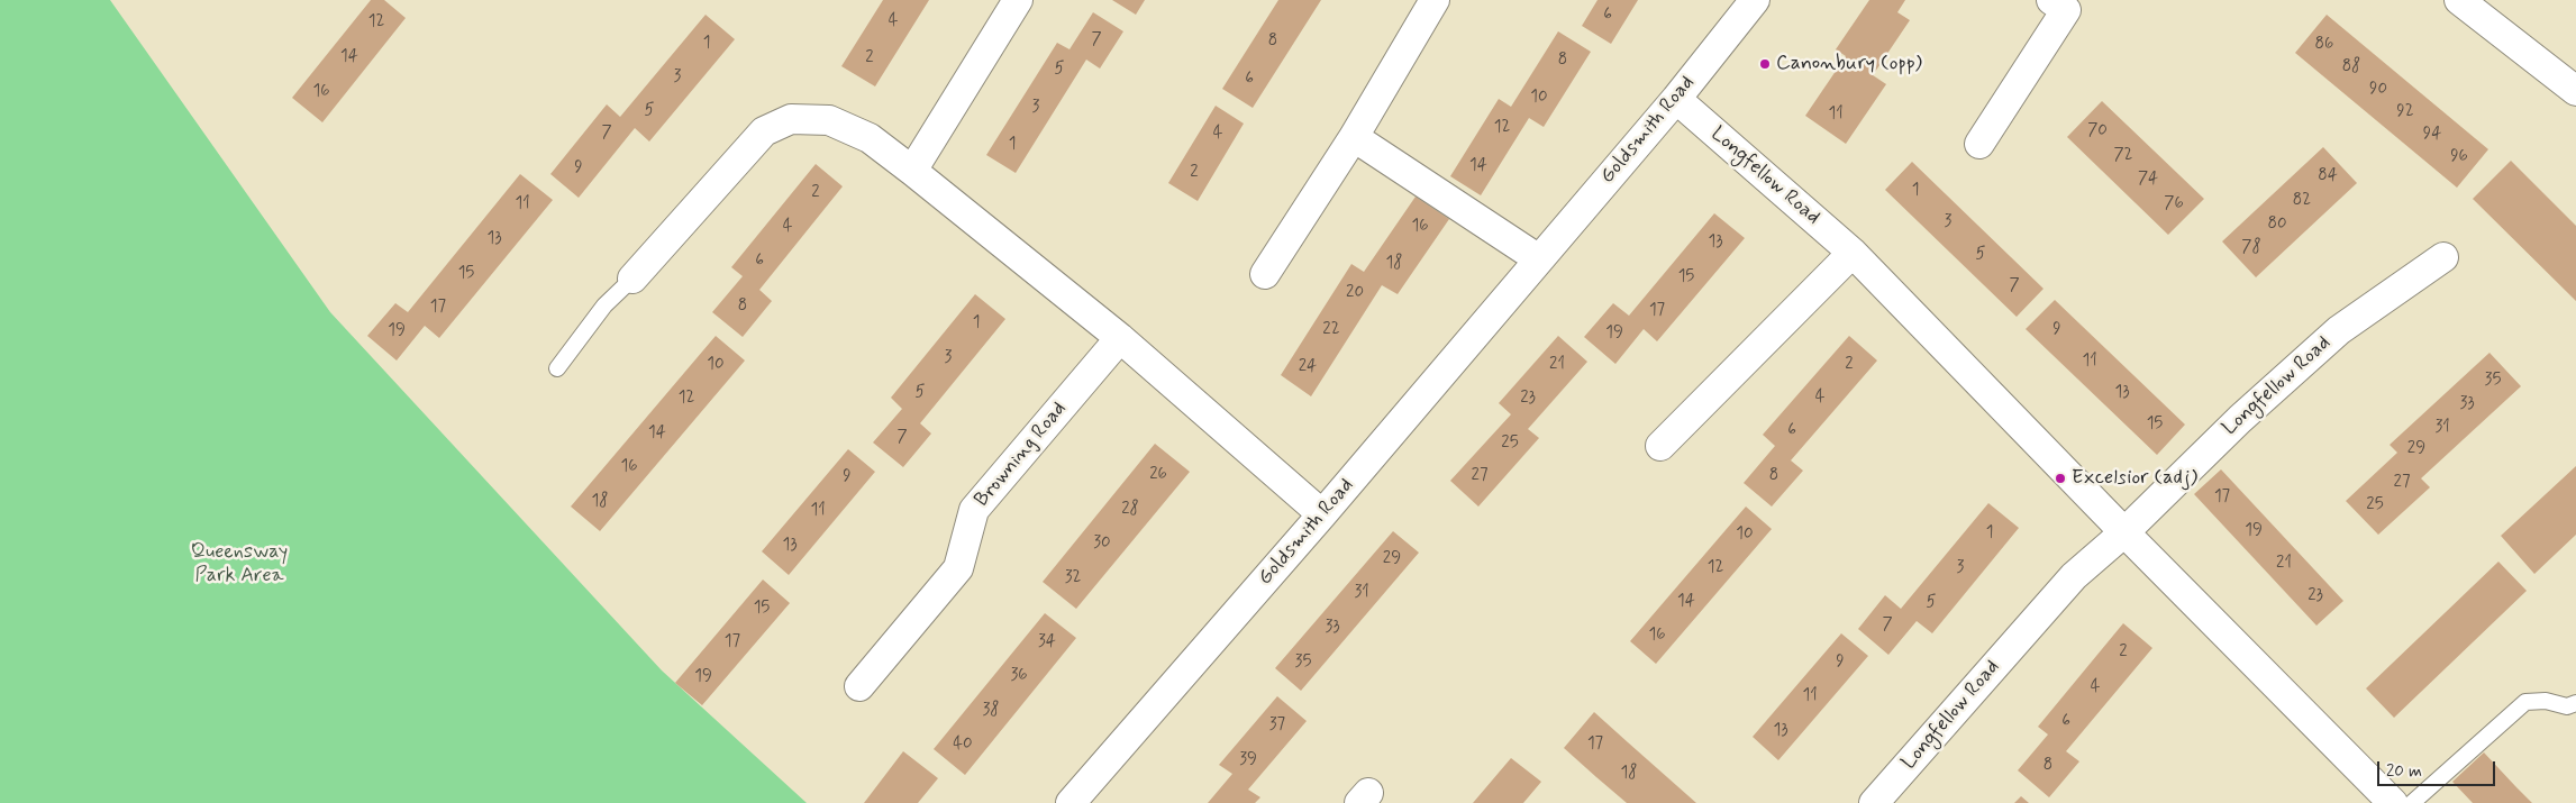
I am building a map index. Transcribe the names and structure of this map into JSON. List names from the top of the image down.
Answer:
{
  "streets": {
    "street": ["Goldsmith Road", "Longfellow Road", "Browning Road"]
  },
  "crossings": [
    ["Goldsmith Road", "Longfellow Road"]
  ],
  "parks": ["Queensway Park Area"],
  "places": ["Canonbury (opp)", "Excelsior (adj)"],
  "house_numbers": [
    "6",
    "4",
    "12",
    "7",
    "8",
    "1",
    "86",
    "14",
    "2",
    "8",
    "88",
    "5",
    "3",
    "6",
    "90",
    "16",
    "10",
    "3",
    "5",
    "92",
    "11",
    "12",
    "70",
    "7",
    "4",
    "94",
    "1",
    "72",
    "96",
    "14",
    "9",
    "2",
    "84",
    "74",
    "1",
    "2",
    "82",
    "11",
    "76",
    "3",
    "80",
    "4",
    "16",
    "13",
    "13",
    "78",
    "5",
    "6",
    "18",
    "15",
    "15",
    "7",
    "20",
    "8",
    "17",
    "17",
    "1",
    "22",
    "9",
    "19",
    "19",
    "3",
    "11",
    "10",
    "21",
    "2",
    "24",
    "35",
    "5",
    "13",
    "4",
    "12",
    "23",
    "33",
    "15",
    "31",
    "6",
    "14",
    "7",
    "25",
    "29",
    "16",
    "26",
    "27",
    "8",
    "9",
    "27",
    "17",
    "18",
    "25",
    "28",
    "11",
    "19",
    "1",
    "10",
    "30",
    "13",
    "29",
    "21",
    "12",
    "3",
    "32",
    "31",
    "23",
    "14",
    "5",
    "15",
    "7",
    "33",
    "16",
    "17",
    "34",
    "2",
    "35",
    "9",
    "36",
    "19",
    "4",
    "11",
    "38",
    "6",
    "37",
    "13",
    "40",
    "17",
    "39",
    "8",
    "18"
  ],
  "scale_bar": "20 m"
}
